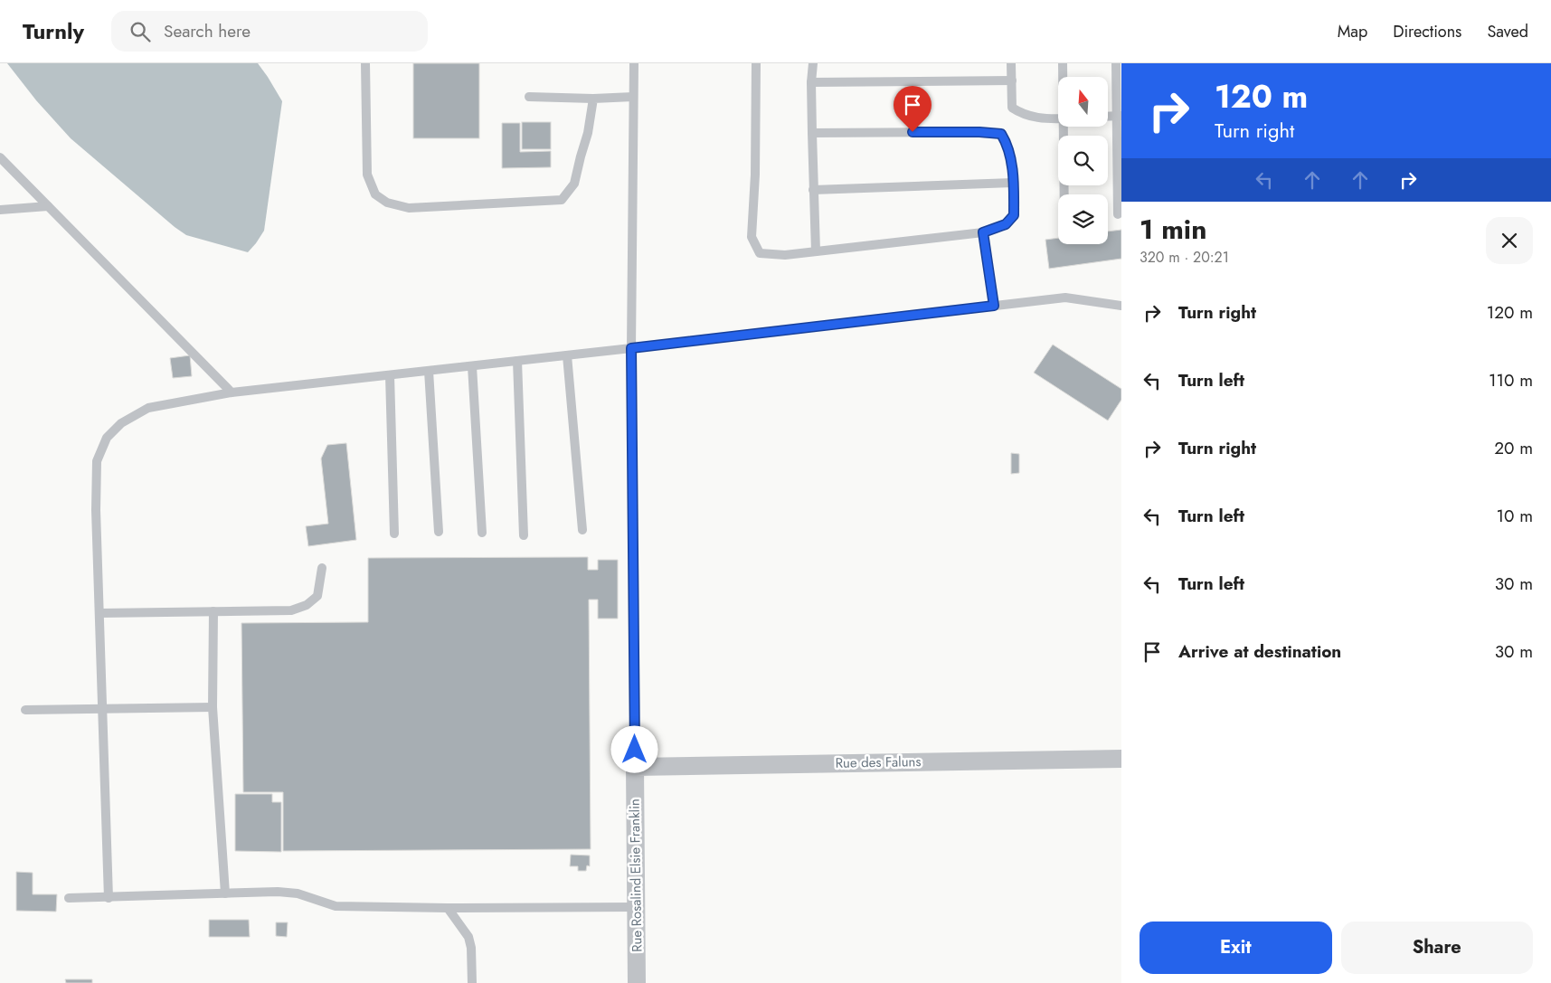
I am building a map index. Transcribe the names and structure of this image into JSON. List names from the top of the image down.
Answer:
{
  "streets": {
    "street": ["Rue des Faluns", "Rue Rosalind Elsie Franklin"]
  },
  "crossings": [
    ["Rue des Faluns", "Rue Rosalind Elsie Franklin"]
  ],
  "north": "top",
  "page": {
    "header": "Turnly",
    "search": "Search here",
    "nav": ["Map", "Directions", "Saved"],
    "turn": ["120 m", "Turn right"],
    "heading": ["1 min", "320 m · 20:21"],
    "list": [
      {
        "name": "Turn right",
        "value": "120 m"
      },
      {
        "name": "Turn left",
        "value": "110 m"
      },
      {
        "name": "Turn right",
        "value": "20 m"
      },
      {
        "name": "Turn left",
        "value": "10 m"
      },
      {
        "name": "Turn left",
        "value": "30 m"
      },
      {
        "name": "Arrive at destination",
        "value": "30 m"
      }
    ],
    "buttons": ["Exit", "Share"]
  }
}
